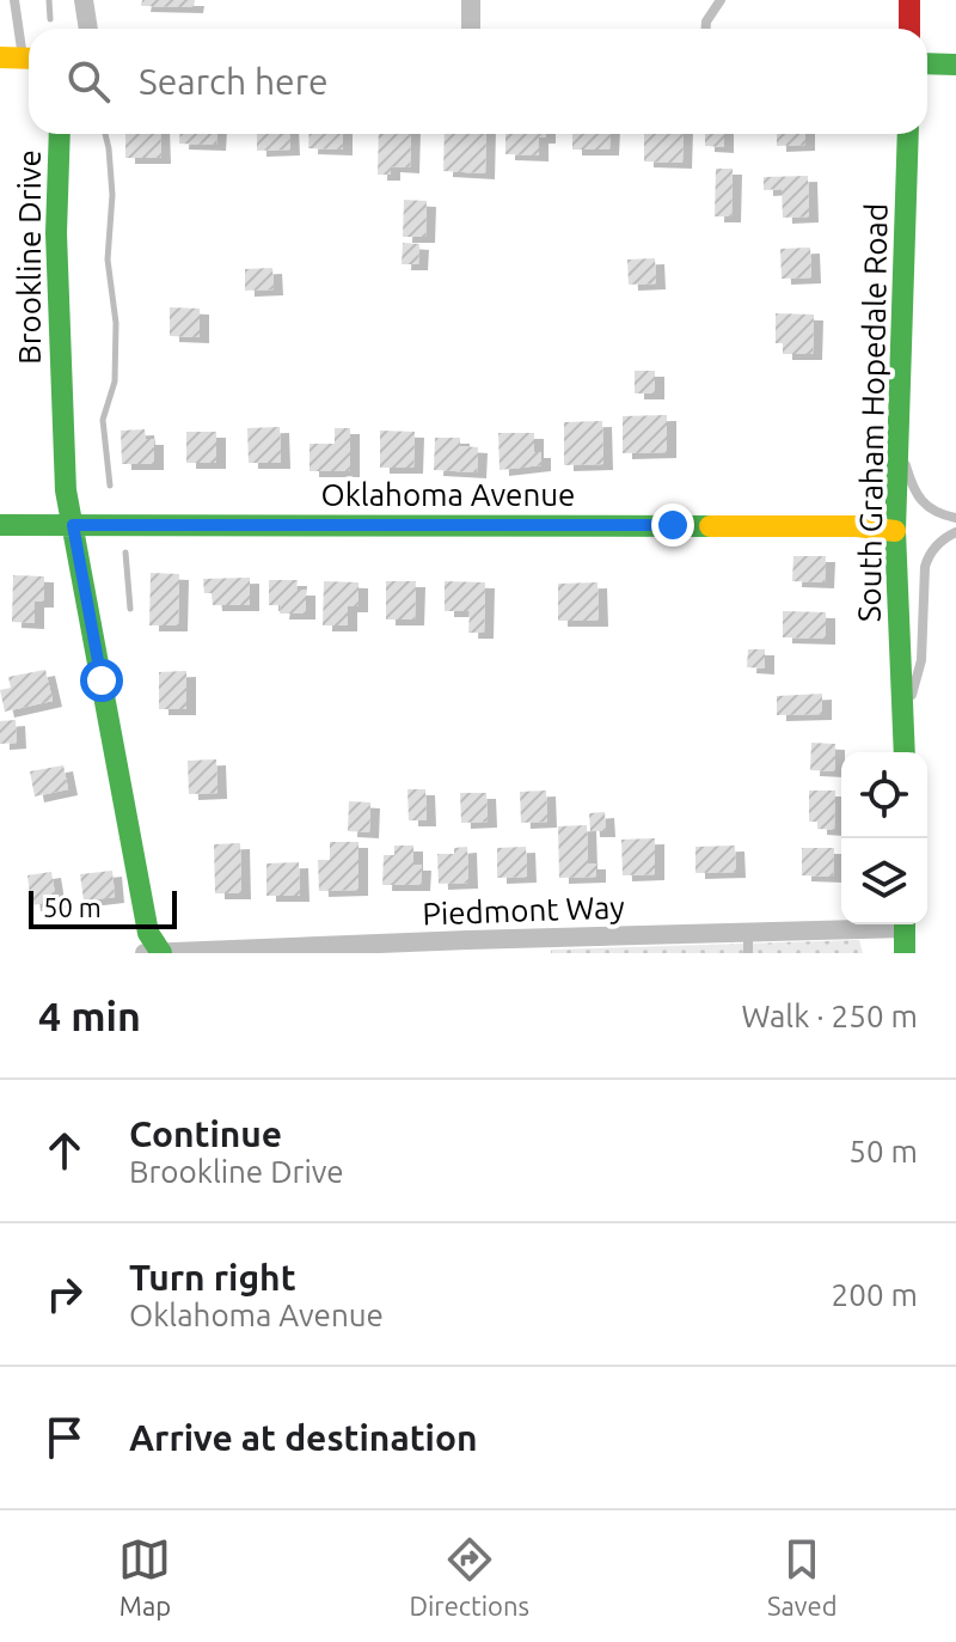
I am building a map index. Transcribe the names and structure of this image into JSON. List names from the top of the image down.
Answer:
{
  "streets": {
    "street": [
      "Brookline Drive",
      "South Graham Hopedale Road",
      "Oklahoma Avenue",
      "Piedmont Way"
    ]
  },
  "crossings": [
    ["Brookline Drive", "Oklahoma Avenue"],
    ["Brookline Drive", "Piedmont Way"],
    ["South Graham Hopedale Road", "Oklahoma Avenue"]
  ],
  "scale_bar": "50 m",
  "page": {
    "search": "Search here",
    "scale": "50 m",
    "heading": ["4 min", "Walk · 250 m"],
    "list": [
      ["Continue", "Brookline Drive", "50 m"],
      ["Turn right", "Oklahoma Avenue", "200 m"],
      "Arrive at destination"
    ],
    "nav": ["Map", "Directions", "Saved"]
  }
}
